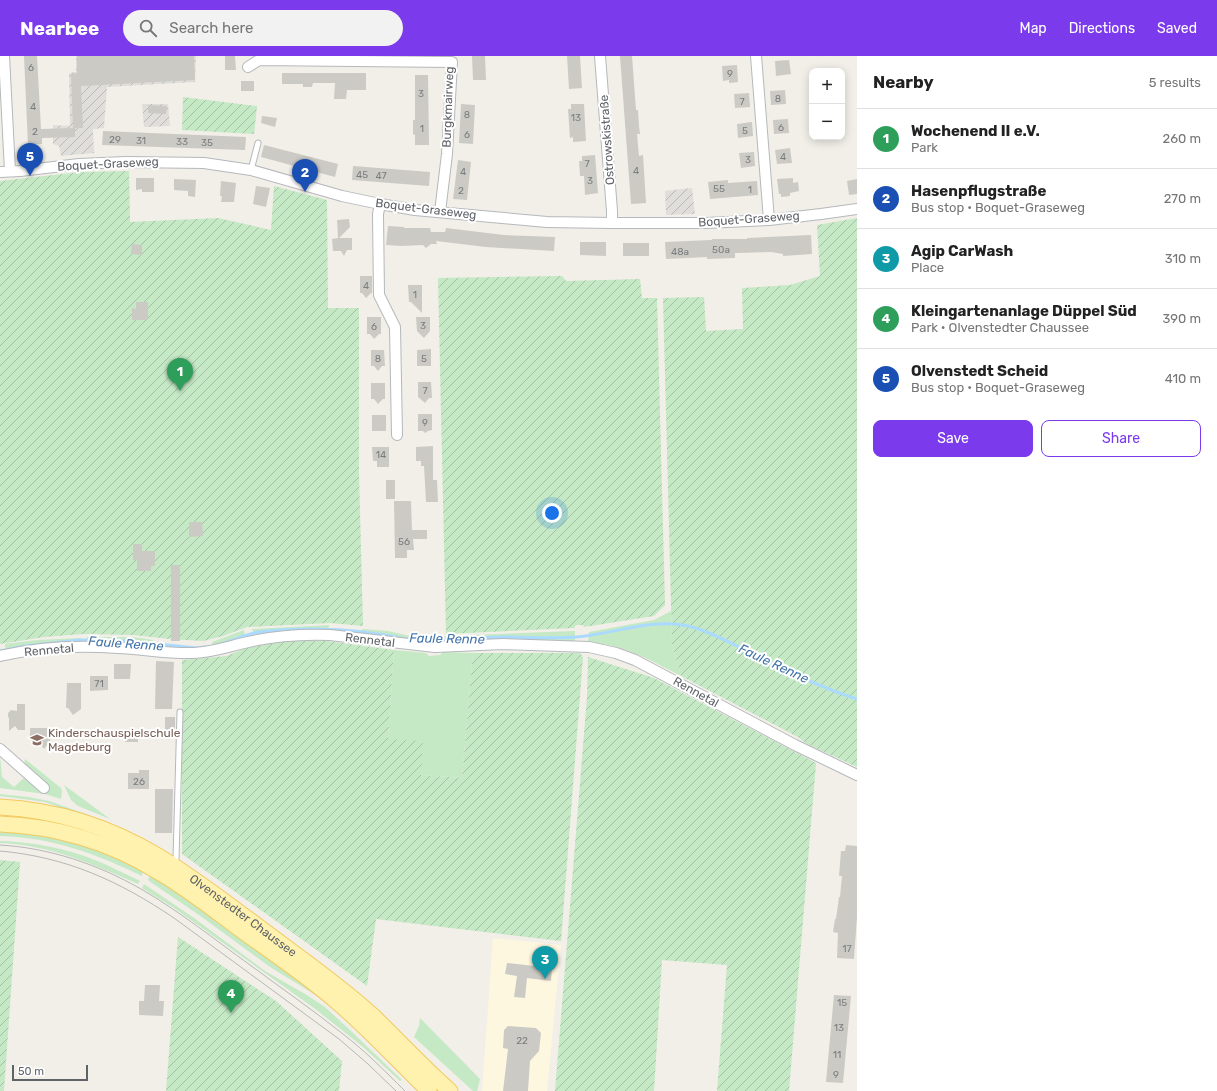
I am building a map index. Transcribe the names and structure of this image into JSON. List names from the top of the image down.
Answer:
{
  "streets": {
    "main road": ["Olvenstedter Chaussee"],
    "street": [
      "Burgkmairweg",
      "Ostrowskistraße",
      "Boquet-Graseweg",
      "Rennetal"
    ]
  },
  "crossings": [
    ["Burgkmairweg", "Boquet-Graseweg"],
    ["Ostrowskistraße", "Boquet-Graseweg"]
  ],
  "water": ["Faule Renne"],
  "places": {
    "school or university": ["Kinderschauspielschule Magdeburg"]
  },
  "house_numbers": [
    "6",
    "9",
    "3",
    "8",
    "7",
    "4",
    "8",
    "13",
    "6",
    "1",
    "5",
    "2",
    "6",
    "29",
    "31",
    "33",
    "35",
    "4",
    "3",
    "7",
    "4",
    "4",
    "45",
    "47",
    "3",
    "55",
    "1",
    "2",
    "50a",
    "48a",
    "4",
    "1",
    "3",
    "6",
    "8",
    "5",
    "7",
    "9",
    "14",
    "56",
    "71",
    "26",
    "17",
    "15",
    "13",
    "22",
    "11",
    "9"
  ],
  "scale_bar": "50 m",
  "page": {
    "header": "Nearbee",
    "search": "Search here",
    "nav": ["Map", "Directions", "Saved"],
    "heading": ["Nearby", "5 results"],
    "map_buttons": ["+", "−"],
    "list": [
      {
        "mark": "1",
        "name": "Wochenend II e.V.",
        "note": "Park",
        "value": "260 m"
      },
      {
        "mark": "2",
        "name": "Hasenpflugstraße",
        "note": "Bus stop · Boquet-Graseweg",
        "value": "270 m"
      },
      {
        "mark": "3",
        "name": "Agip CarWash",
        "note": "Place",
        "value": "310 m"
      },
      {
        "mark": "4",
        "name": "Kleingartenanlage Düppel Süd",
        "note": "Park · Olvenstedter Chaussee",
        "value": "390 m"
      },
      {
        "mark": "5",
        "name": "Olvenstedt Scheid",
        "note": "Bus stop · Boquet-Graseweg",
        "value": "410 m"
      }
    ],
    "pins": [
      "5",
      "2",
      "1",
      "3",
      "4"
    ],
    "buttons": ["Save", "Share"],
    "scale": "50 m"
  }
}
